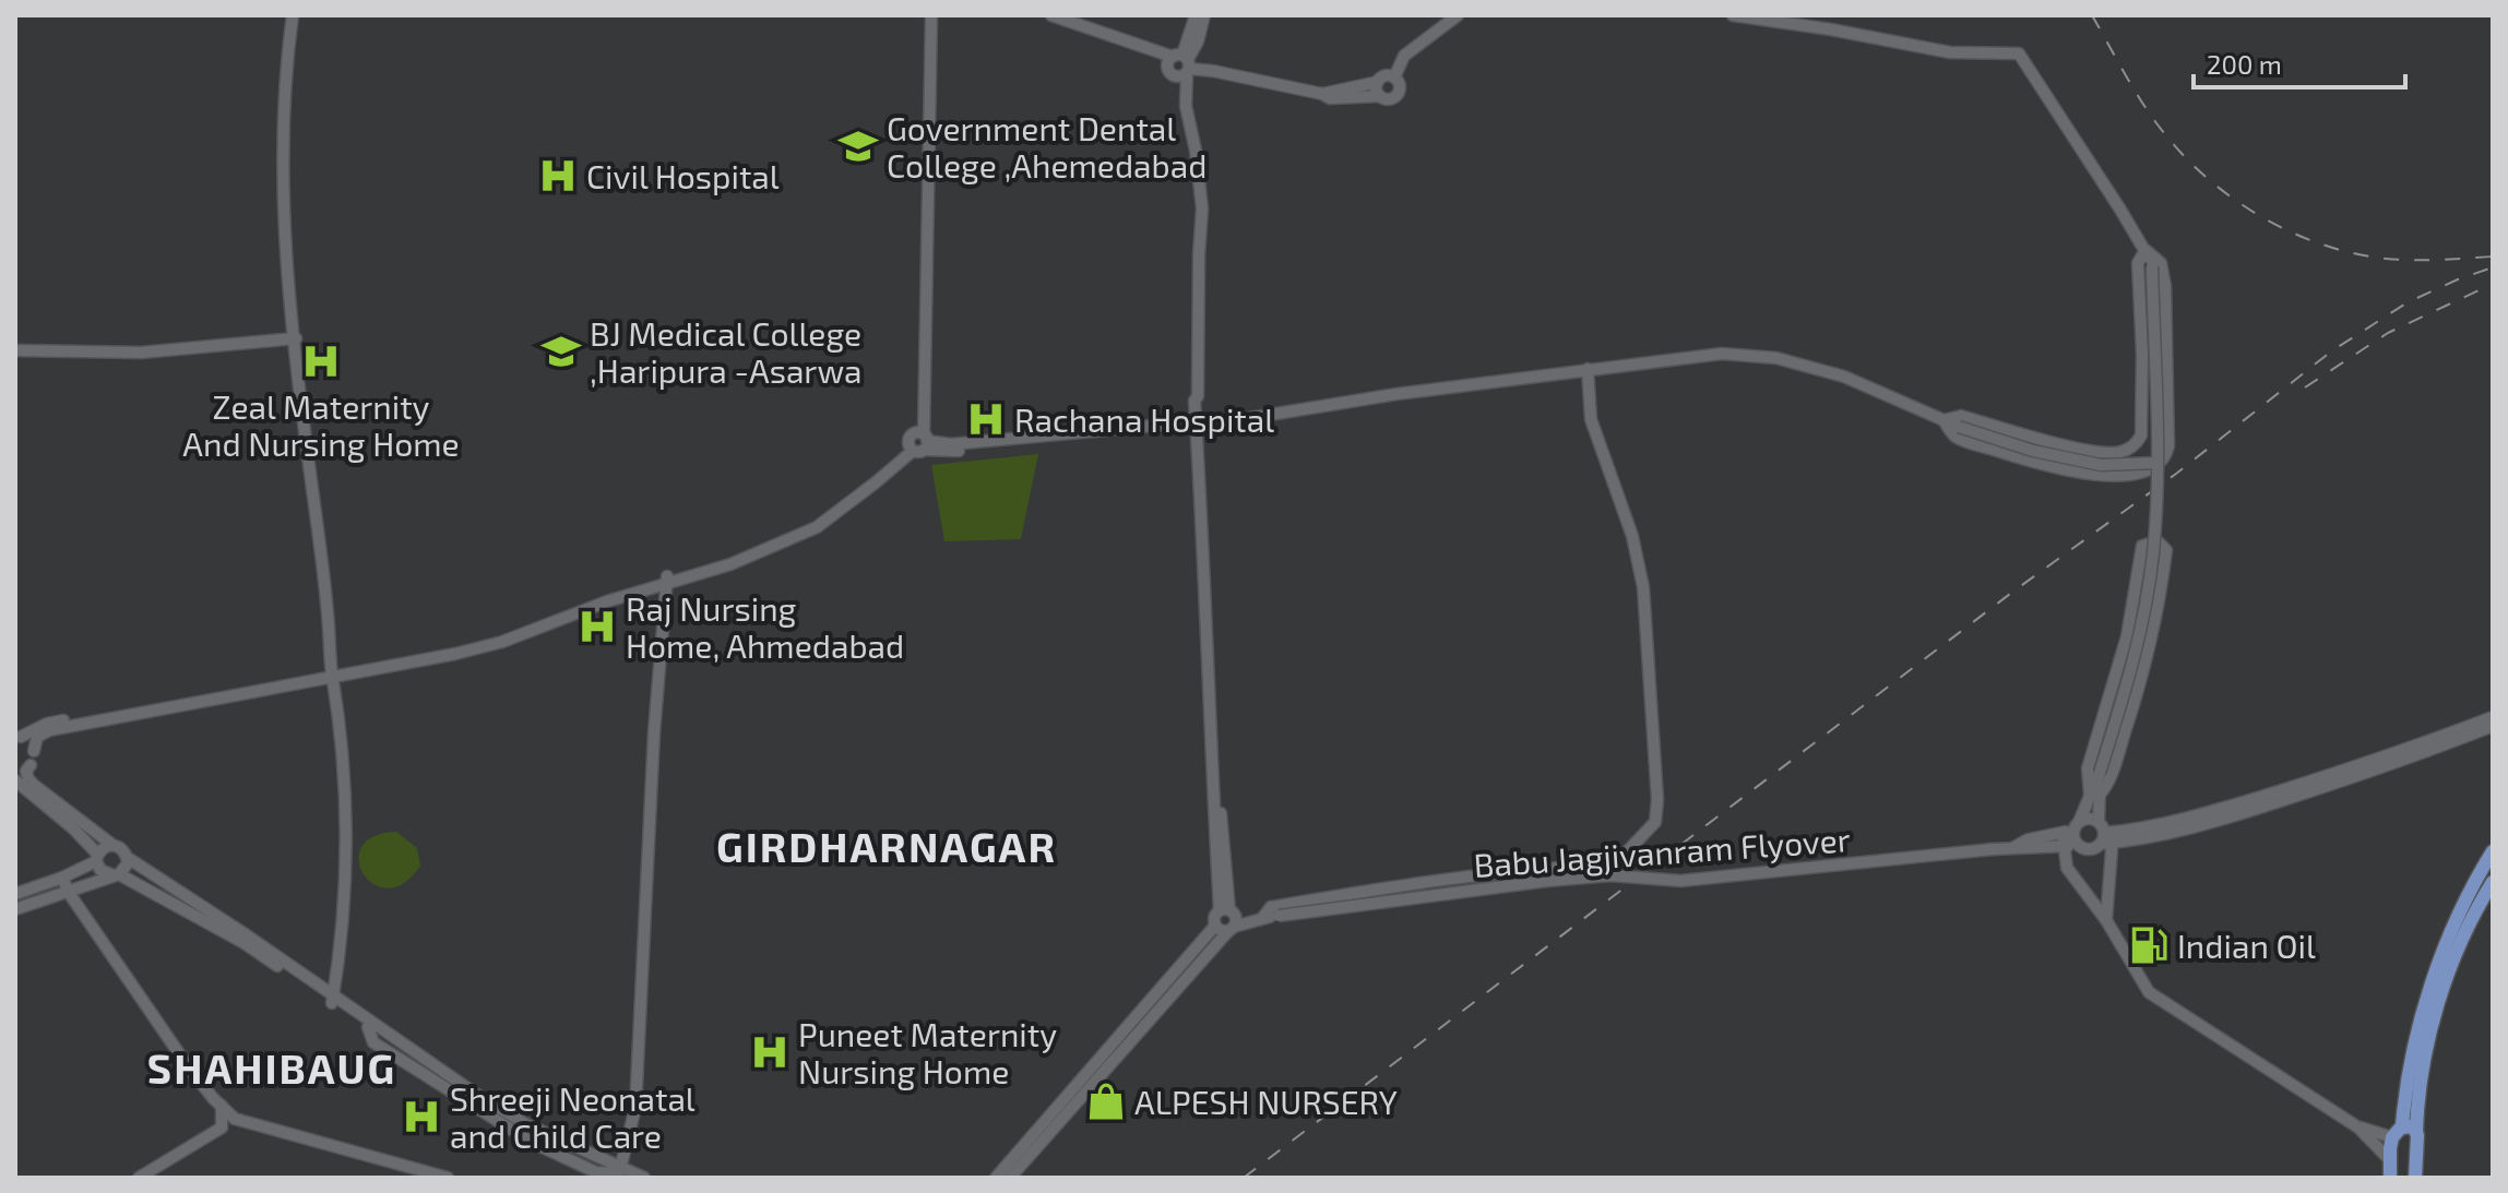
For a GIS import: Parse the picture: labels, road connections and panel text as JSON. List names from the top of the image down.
{
  "streets": {
    "street": ["Babu Jagjivanram Flyover"]
  },
  "districts": ["GIRDHARNAGAR", "SHAHIBAUG"],
  "places": {
    "school or university": ["Government Dental College ,Ahemedabad", "BJ Medical College ,Haripura -Asarwa"],
    "hospital": [
      "Civil Hospital",
      "Zeal Maternity And Nursing Home",
      "Rachana Hospital",
      "Raj Nursing Home, Ahmedabad",
      "Puneet Maternity Nursing Home",
      "Shreeji Neonatal and Child Care"
    ],
    "fuel station": ["Indian Oil"],
    "shop": ["ALPESH NURSERY"]
  },
  "scale_bar": "200 m"
}
